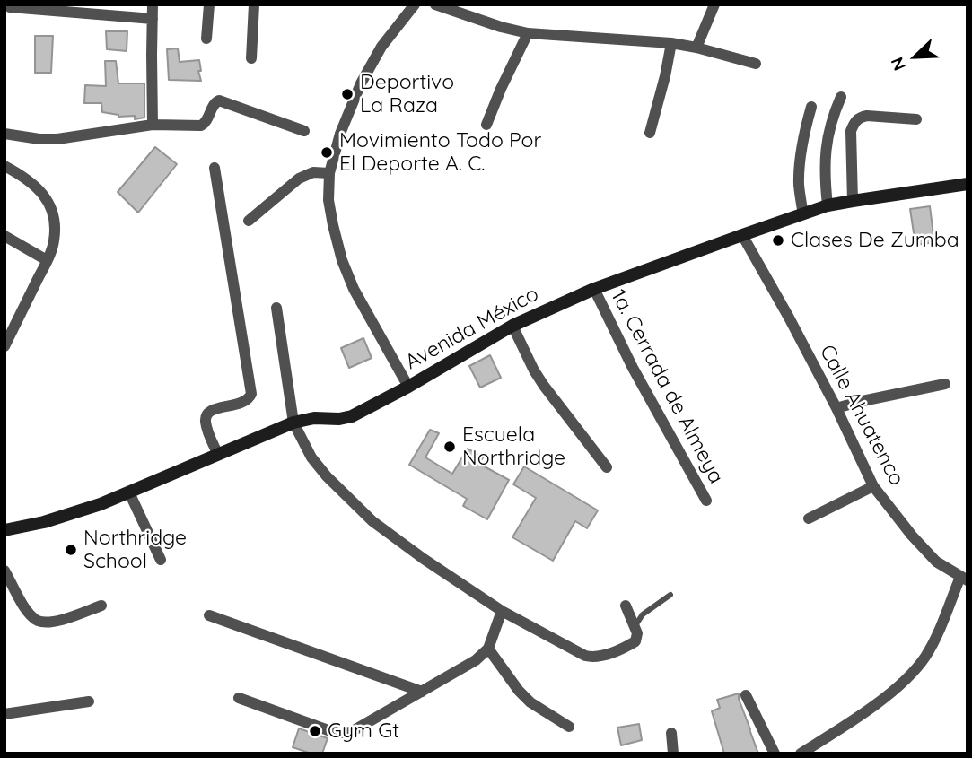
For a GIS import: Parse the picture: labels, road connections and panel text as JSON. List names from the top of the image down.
{
  "streets": {
    "main road": ["Avenida México"],
    "street": ["1a. Cerrada de Almeya", "Calle Ahuatenco"]
  },
  "crossings": [
    ["Avenida México", "1a. Cerrada de Almeya"],
    ["Avenida México", "Calle Ahuatenco"]
  ],
  "places": [
    "Deportivo La Raza",
    "Movimiento Todo Por El Deporte A. C.",
    "Clases De Zumba",
    "Escuela Northridge",
    "Northridge School",
    "Gym Gt"
  ],
  "north": "bottom left"
}
